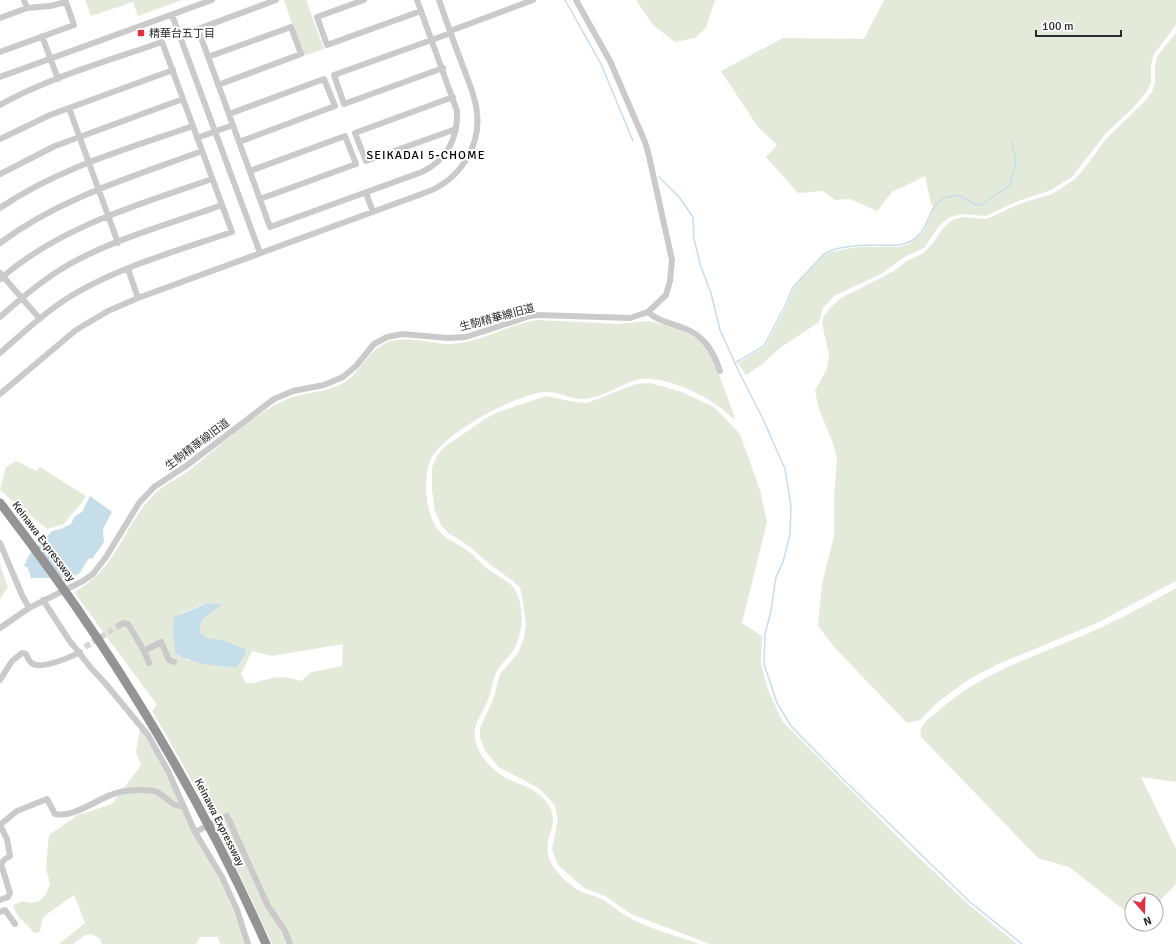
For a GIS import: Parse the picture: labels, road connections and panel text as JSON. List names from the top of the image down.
{
  "streets": {
    "highway": ["Keinawa Expressway"],
    "street": ["生駒精華線旧道"]
  },
  "districts": ["SEIKADAI 5-CHOME"],
  "places": {
    "transit": ["精華台五丁目"]
  },
  "scale_bar": "100 m",
  "north": "bottom"
}
